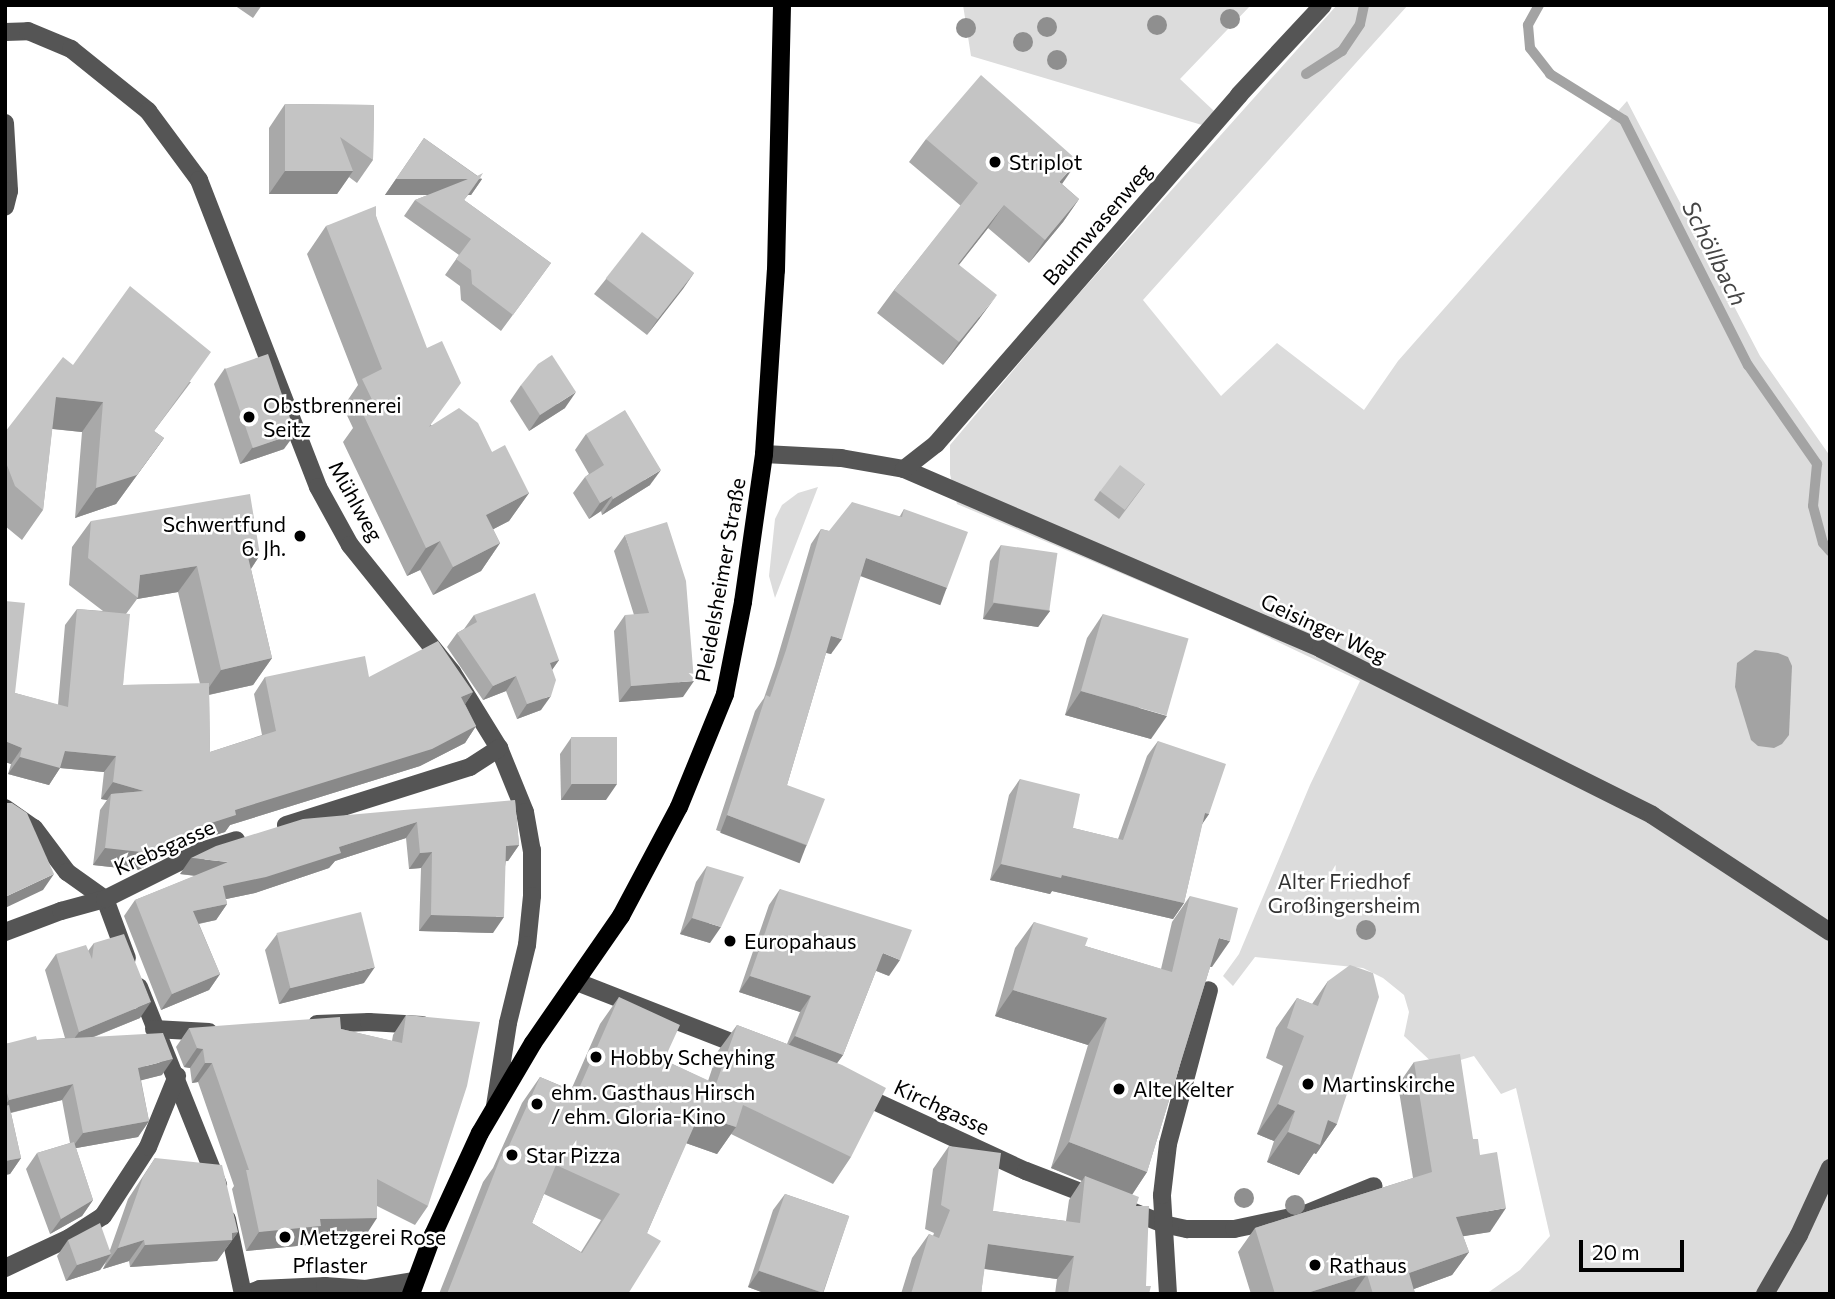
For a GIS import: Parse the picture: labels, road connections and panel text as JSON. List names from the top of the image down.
{
  "streets": {
    "main road": ["Pleidelsheimer Straße"],
    "street": [
      "Baumwasenweg",
      "Mühlweg",
      "Geisinger Weg",
      "Krebsgasse",
      "Kirchgasse",
      "Pflaster"
    ]
  },
  "crossings": [
    ["Baumwasenweg", "Geisinger Weg"],
    ["Mühlweg", "Pleidelsheimer Straße"],
    ["Mühlweg", "Krebsgasse"],
    ["Pleidelsheimer Straße", "Geisinger Weg"],
    ["Pleidelsheimer Straße", "Pflaster"]
  ],
  "water": ["Schöllbach"],
  "parks": ["Alter Friedhof Großingersheim"],
  "places": [
    "Striplot",
    "Obstbrennerei Seitz",
    "Schwertfund 6. Jh.",
    "Europahaus",
    "Hobby Scheyhing",
    "Martinskirche",
    "Alte Kelter",
    "ehm. Gasthaus Hirsch / ehm. Gloria-Kino",
    "Star Pizza",
    "Metzgerei Rose",
    "Rathaus"
  ],
  "scale_bar": "20 m"
}
